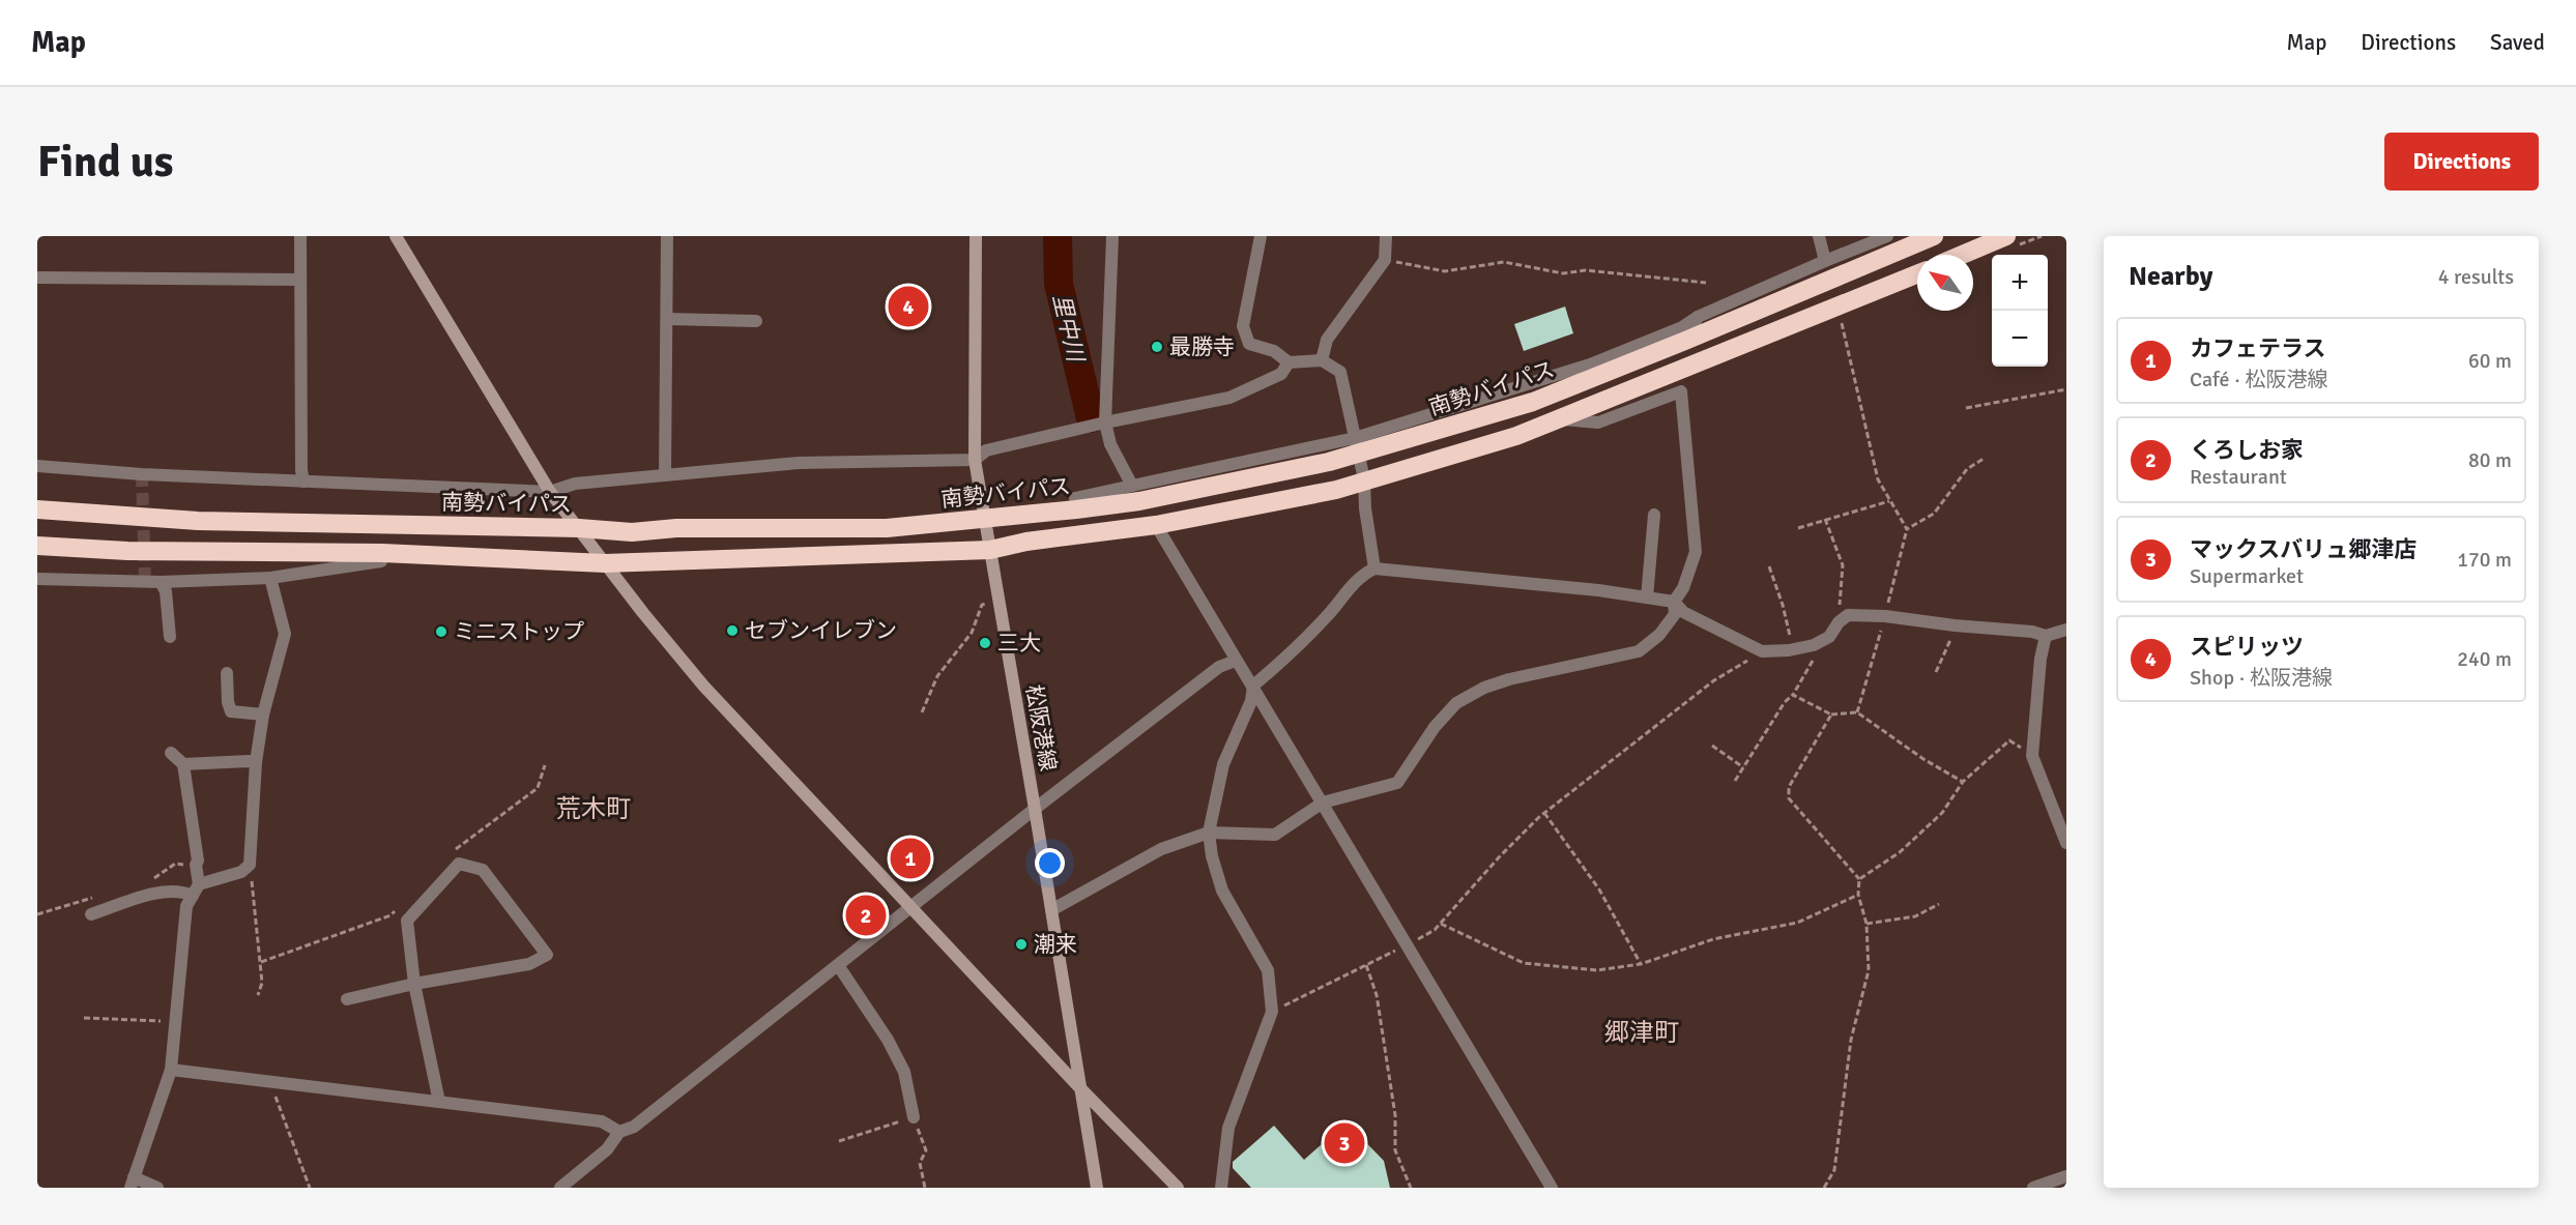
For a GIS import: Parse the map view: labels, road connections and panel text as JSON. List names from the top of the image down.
{
  "streets": {
    "highway": ["南勢バイパス"],
    "main road": ["松阪港線"]
  },
  "crossings": [
    ["南勢バイパス", "松阪港線"]
  ],
  "districts": ["荒木町", "郷津町"],
  "water": ["里中川"],
  "places": [
    "最勝寺",
    "セブンイレブン",
    "ミニストップ",
    "三大",
    "潮来"
  ],
  "north": "top left",
  "page": {
    "header": "Map",
    "nav": ["Map", "Directions", "Saved"],
    "buttons": "Directions",
    "title": "Find us",
    "heading": ["Nearby", "4 results"],
    "map_buttons": ["+", "−"],
    "pins": [
      "4",
      "1",
      "2",
      "3"
    ],
    "list": [
      {
        "mark": "1",
        "name": "カフェテラス",
        "note": "Café · 松阪港線",
        "value": "60 m"
      },
      {
        "mark": "2",
        "name": "くろしお家",
        "note": "Restaurant",
        "value": "80 m"
      },
      {
        "mark": "3",
        "name": "マックスバリュ郷津店",
        "note": "Supermarket",
        "value": "170 m"
      },
      {
        "mark": "4",
        "name": "スピリッツ",
        "note": "Shop · 松阪港線",
        "value": "240 m"
      }
    ]
  }
}
